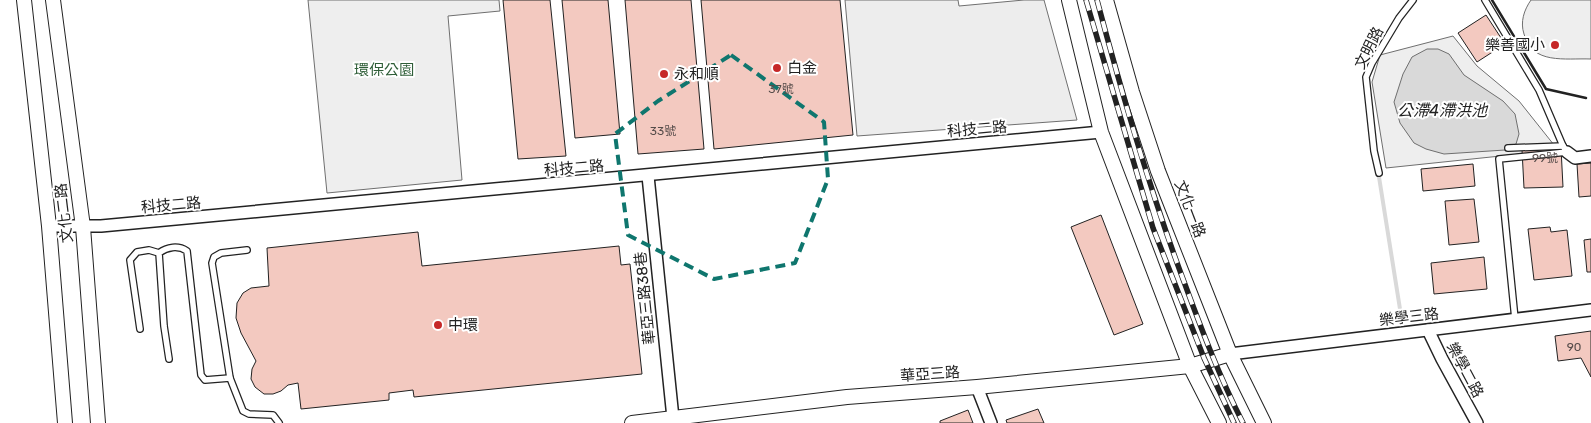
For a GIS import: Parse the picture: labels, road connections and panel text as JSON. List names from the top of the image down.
{
  "streets": {
    "street": [
      "科技二路",
      "文化一路",
      "文化二路",
      "華亞三路38巷",
      "樂學三路",
      "樂學二路",
      "華亞三路"
    ],
    "lane": ["文明路"]
  },
  "crossings": [
    ["科技二路", "文化二路"],
    ["科技二路", "華亞三路38巷"],
    ["文化一路", "樂學三路"],
    ["文化一路", "華亞三路"],
    ["華亞三路38巷", "華亞三路"],
    ["樂學三路", "樂學二路"],
    ["樂學三路", "華亞三路"]
  ],
  "water": ["公滯4滯洪池"],
  "parks": ["環保公園"],
  "places": [
    "樂善國小",
    "白金",
    "永和順",
    "中環"
  ],
  "house_numbers": [
    "37號",
    "33號",
    "99號",
    "90"
  ]
}
